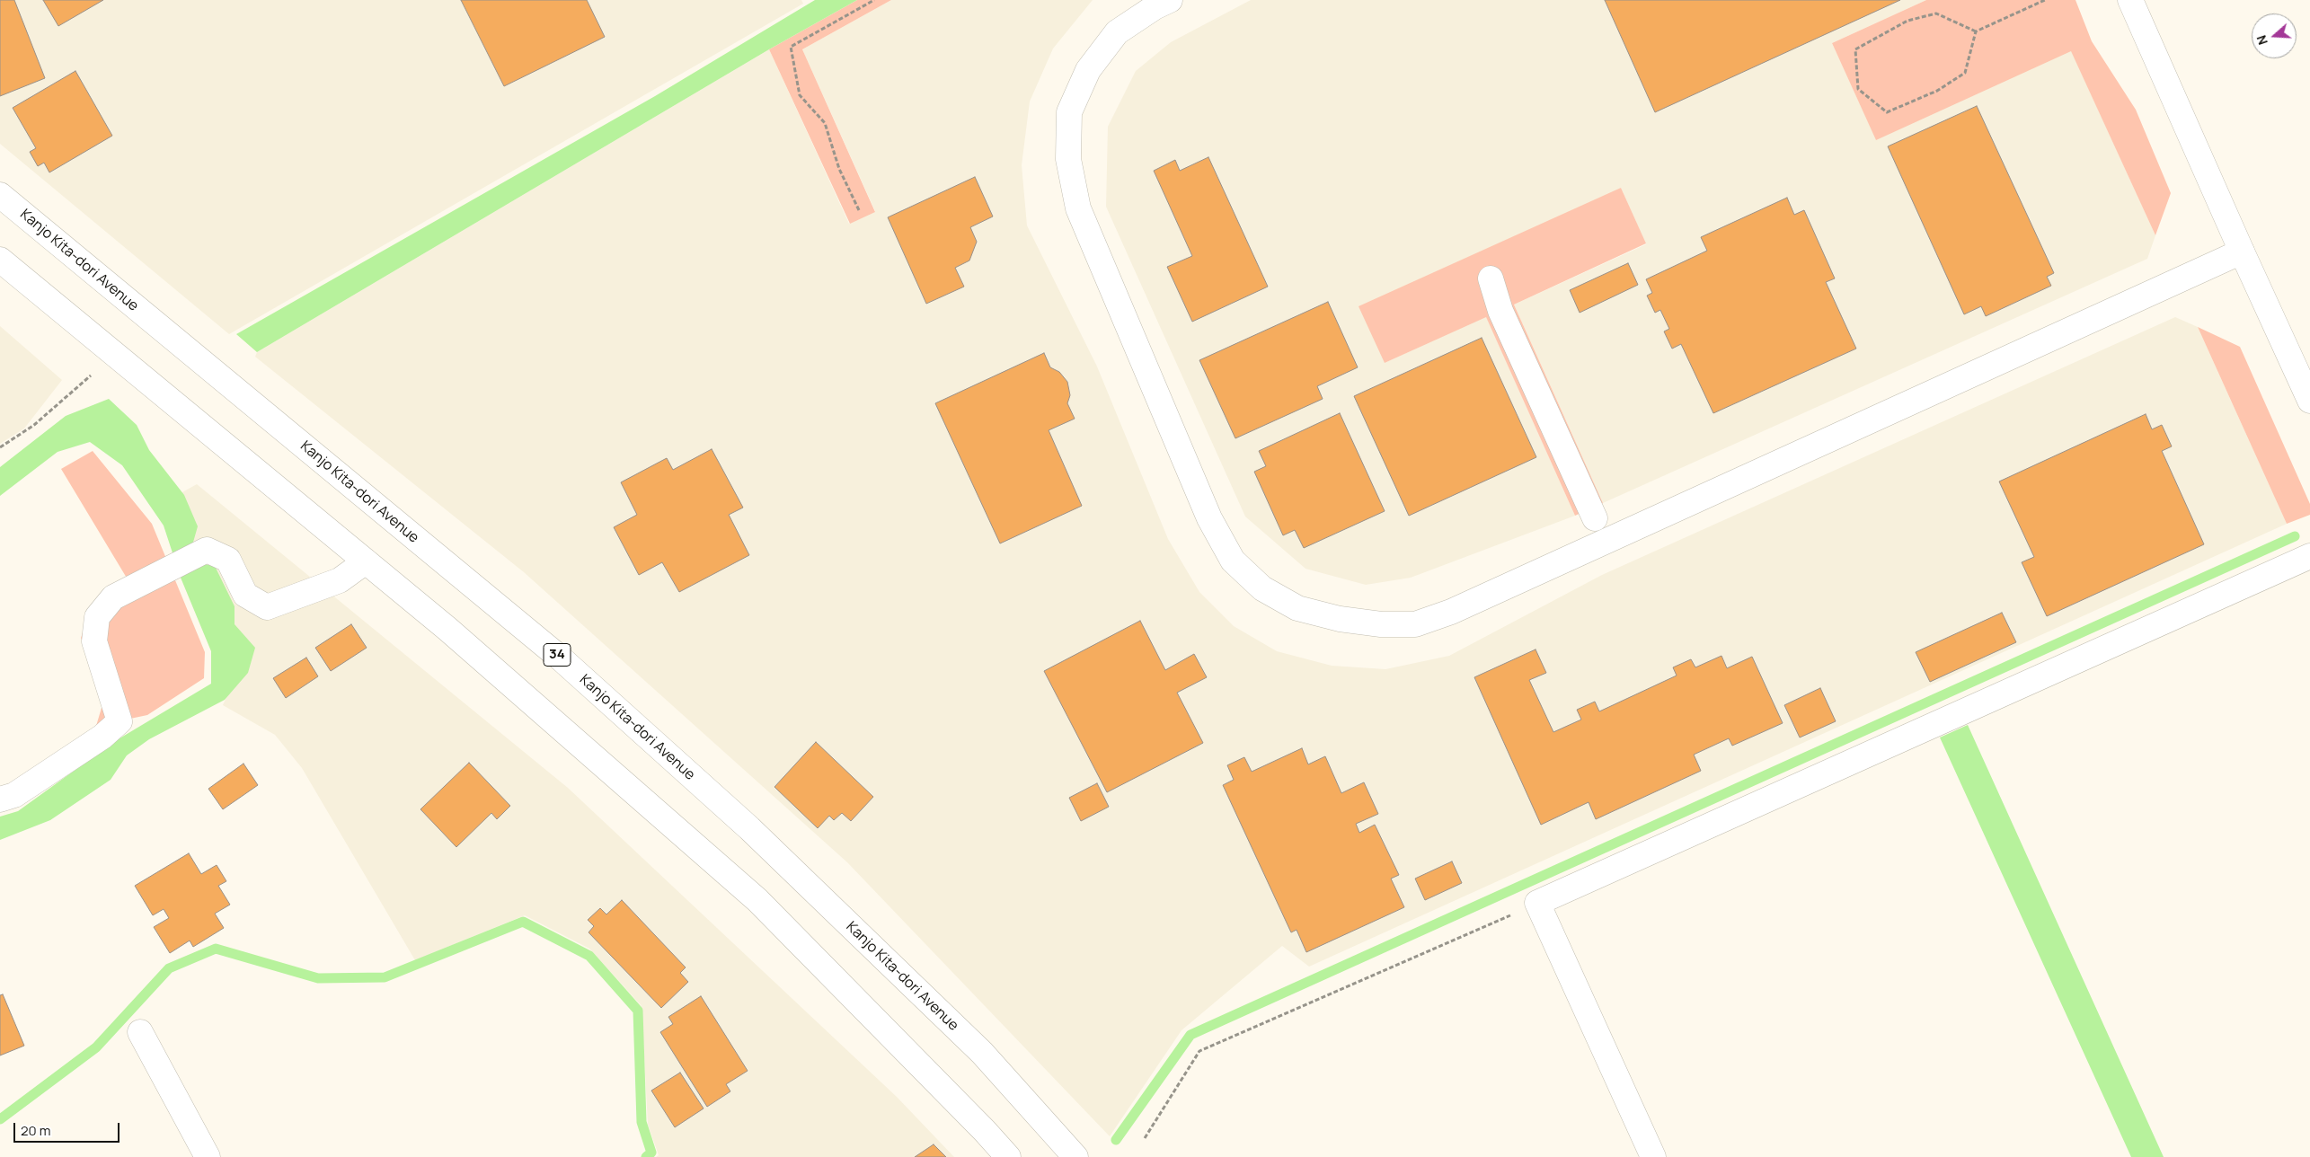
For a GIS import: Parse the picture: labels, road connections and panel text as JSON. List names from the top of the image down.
{
  "streets": {
    "main road": ["Kanjo Kita-dori Avenue", "34"]
  },
  "scale_bar": "20 m",
  "north": "left"
}
